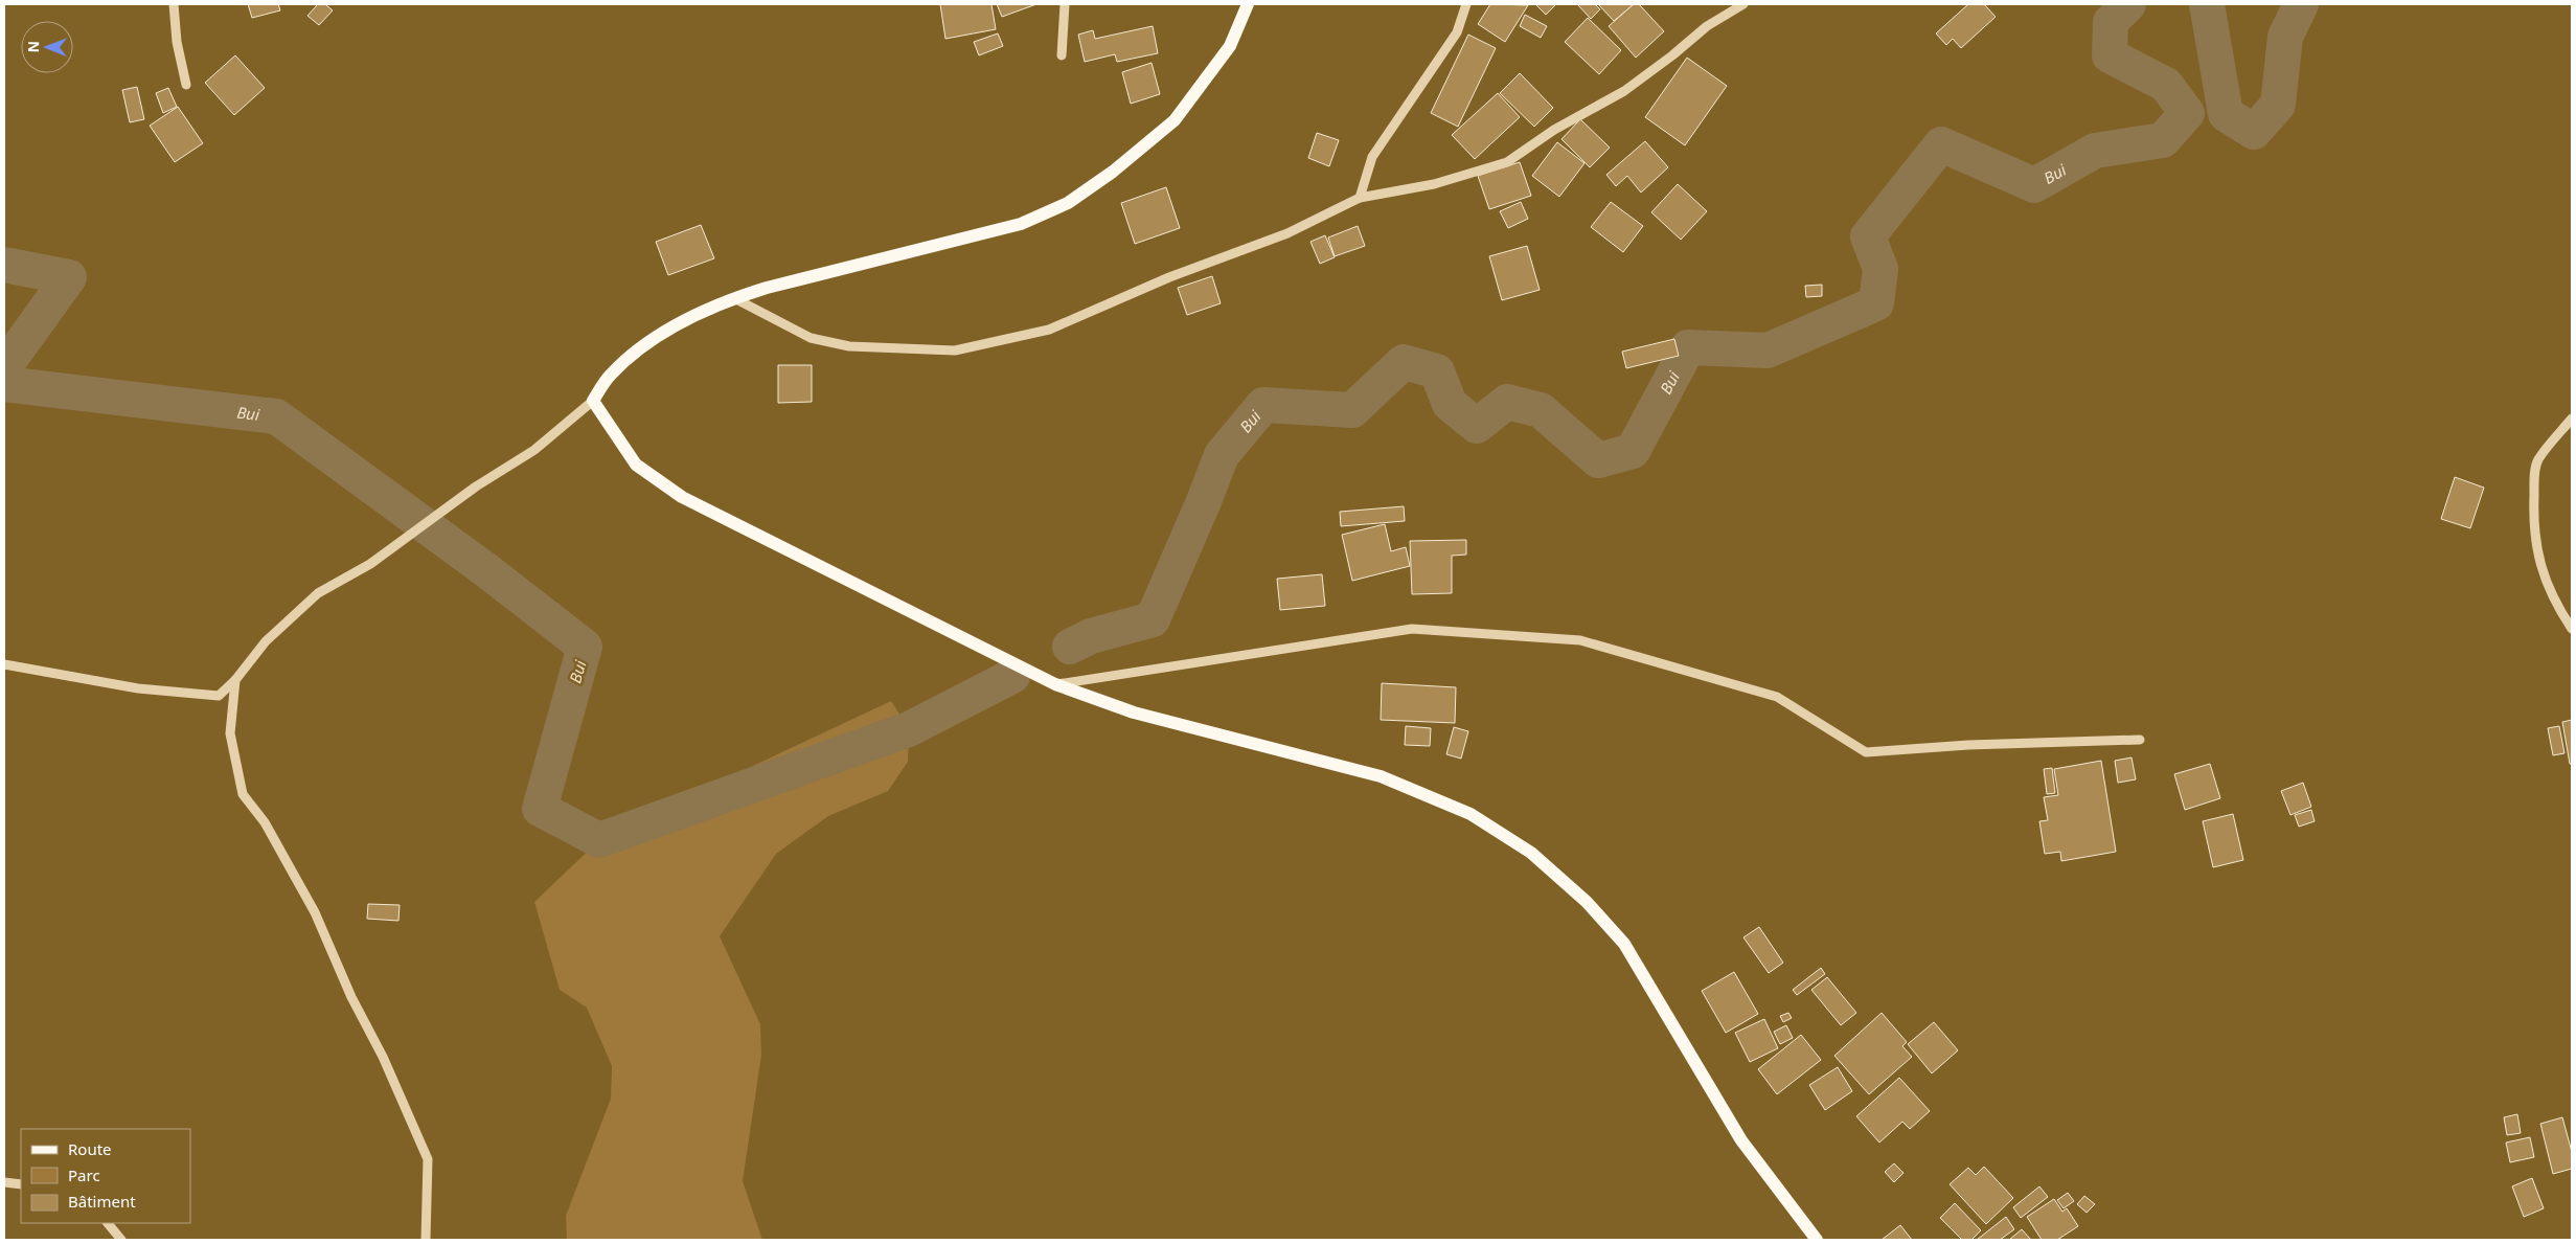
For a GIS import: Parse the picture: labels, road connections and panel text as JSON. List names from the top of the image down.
{
  "water": ["Bui"],
  "legend": ["Route", "Parc", "Bâtiment"],
  "north": "left"
}
